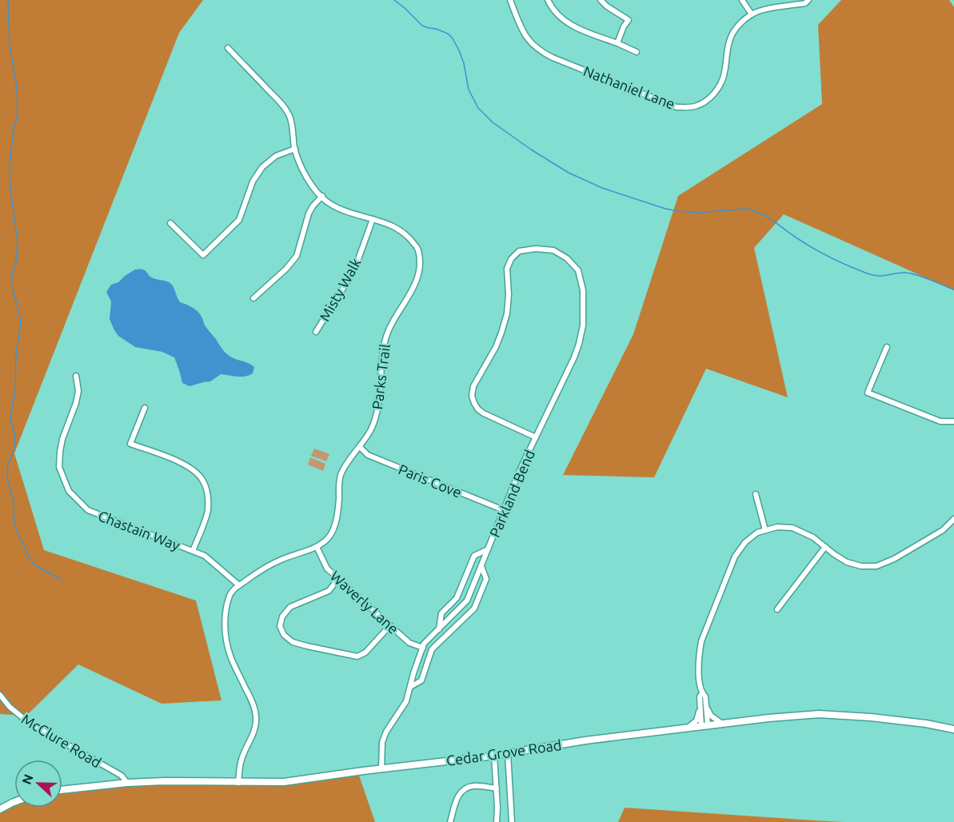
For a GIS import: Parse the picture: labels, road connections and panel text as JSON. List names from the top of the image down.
{
  "streets": {
    "main road": ["Cedar Grove Road"],
    "street": [
      "Nathaniel Lane",
      "Misty Walk",
      "Parks Trail",
      "Paris Cove",
      "Parkland Bend",
      "Chastain Way",
      "Waverly Lane",
      "McClure Road"
    ]
  },
  "crossings": [
    ["Misty Walk", "Parks Trail"],
    ["Parks Trail", "Paris Cove"],
    ["Parks Trail", "Chastain Way"],
    ["Parks Trail", "Waverly Lane"],
    ["Parks Trail", "Cedar Grove Road"],
    ["Paris Cove", "Parkland Bend"],
    ["Parkland Bend", "Waverly Lane"],
    ["Parkland Bend", "Cedar Grove Road"],
    ["McClure Road", "Cedar Grove Road"]
  ],
  "north": "left"
}
